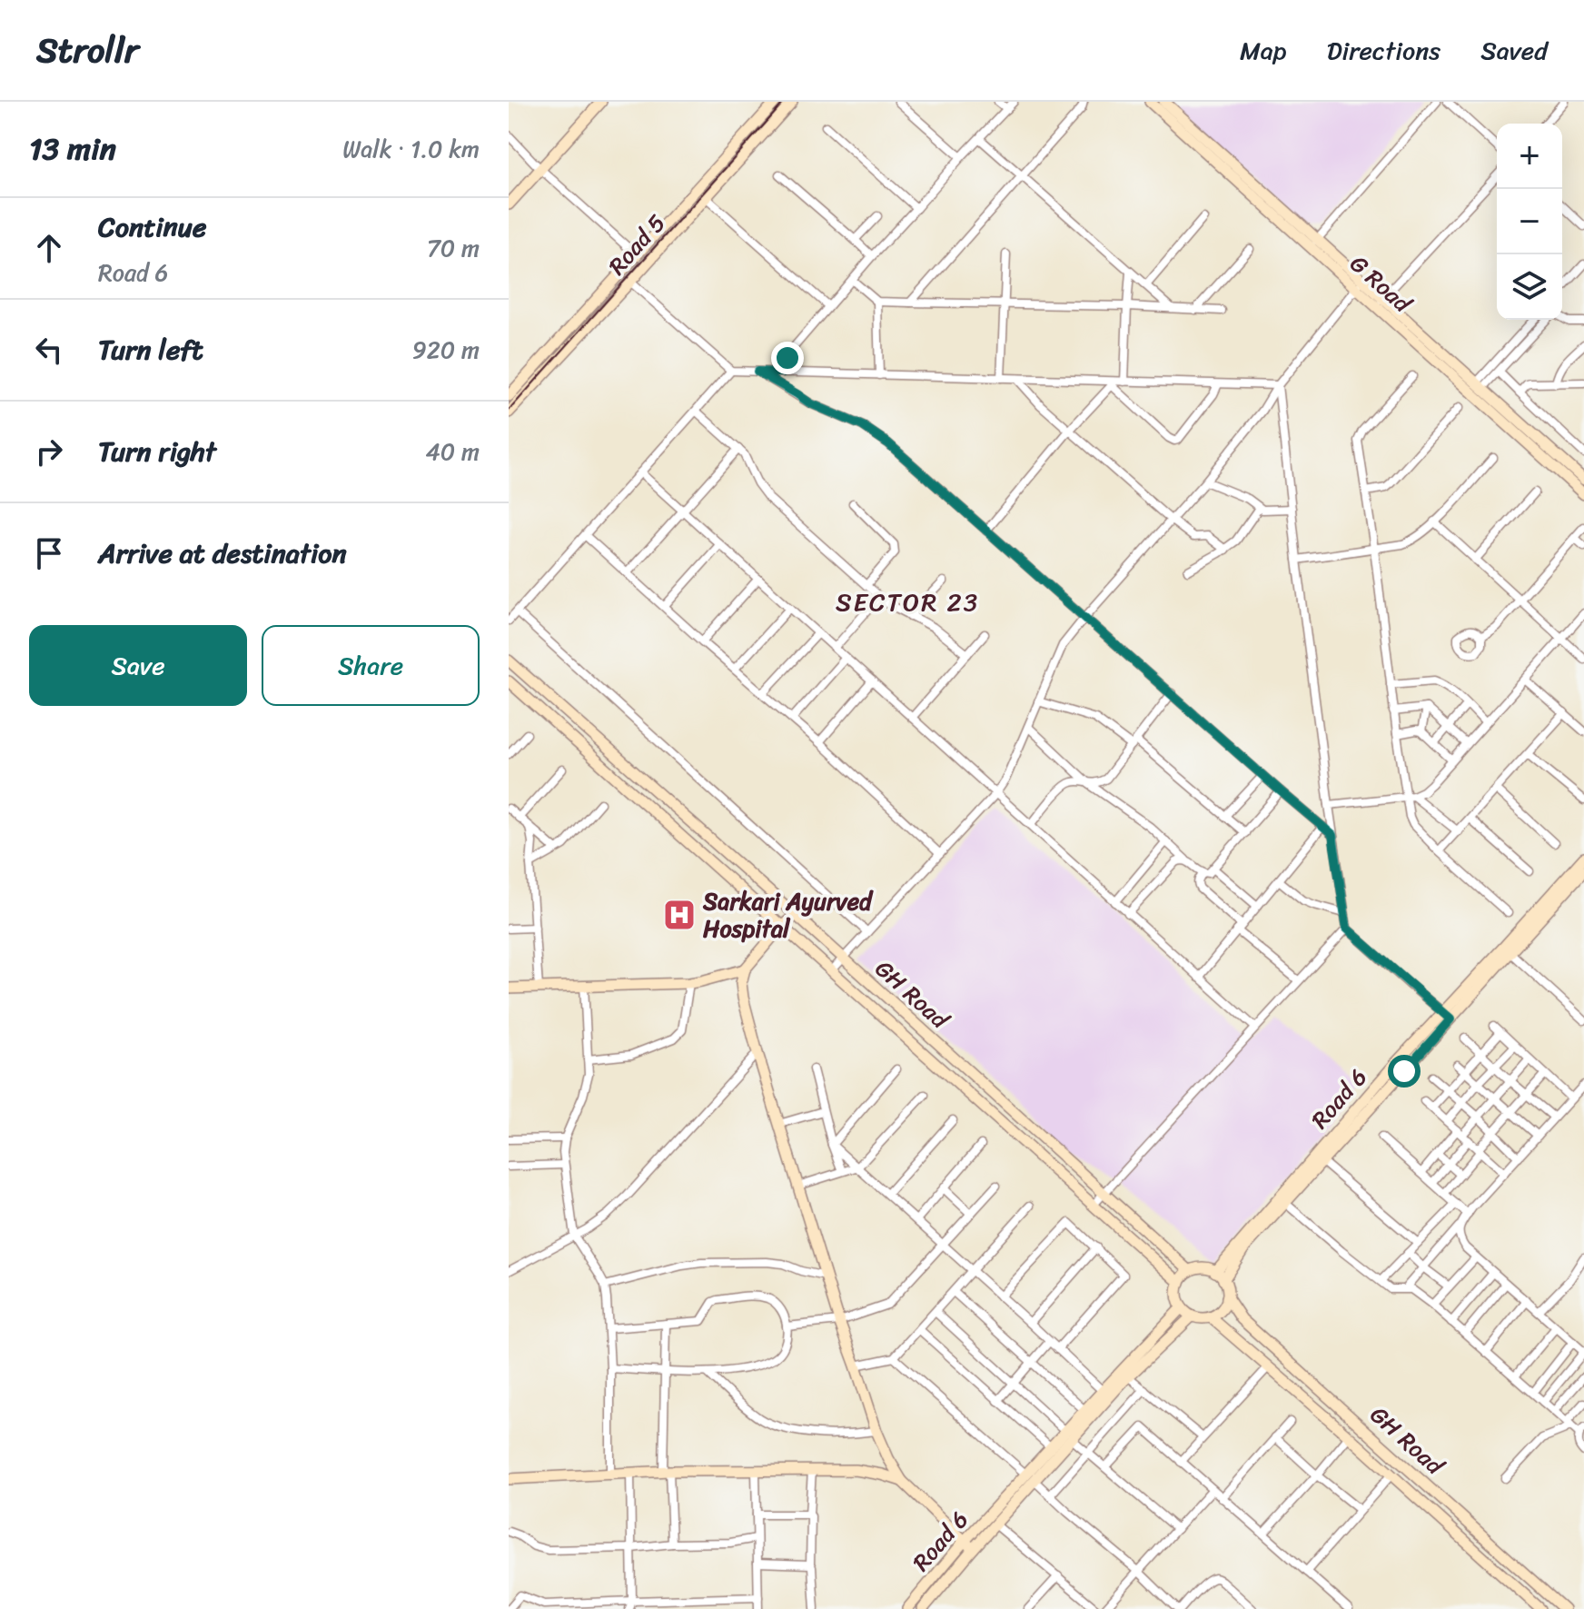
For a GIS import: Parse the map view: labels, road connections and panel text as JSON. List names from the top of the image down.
{
  "streets": {
    "street": [
      "Road 5",
      "G Road",
      "GH Road",
      "Road 6"
    ]
  },
  "crossings": [
    ["GH Road", "Road 6"]
  ],
  "districts": ["SECTOR 23"],
  "places": {
    "hospital": ["Sarkari Ayurved Hospital"]
  },
  "page": {
    "header": "Strollr",
    "nav": ["Map", "Directions", "Saved"],
    "heading": ["13 min", "Walk · 1.0 km"],
    "map_buttons": ["+", "−"],
    "list": [
      ["Continue", "Road 6", "70 m"],
      ["Turn left", "920 m"],
      ["Turn right", "40 m"],
      "Arrive at destination"
    ],
    "buttons": ["Save", "Share"]
  }
}
